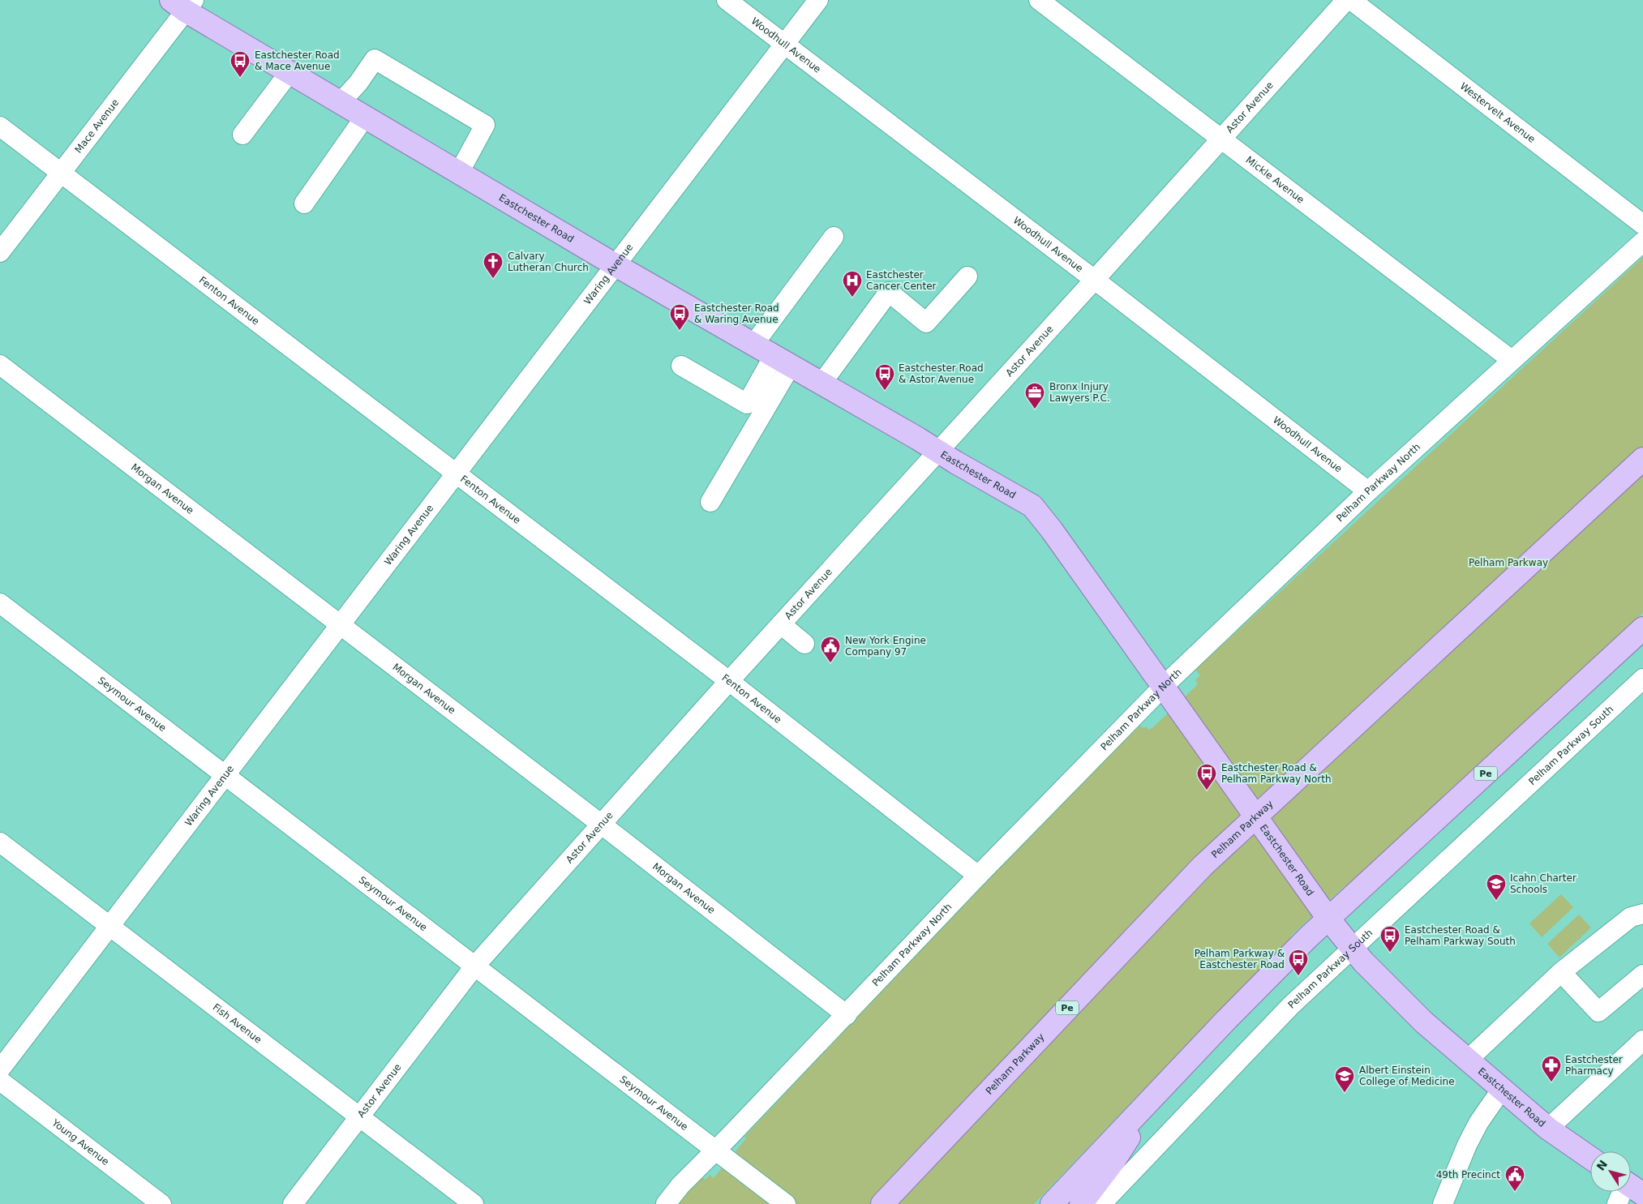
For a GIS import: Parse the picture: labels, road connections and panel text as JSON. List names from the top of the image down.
{
  "streets": {
    "main road": ["Eastchester Road", "Pe", "Pelham Parkway"],
    "street": [
      "Woodhull Avenue",
      "Astor Avenue",
      "Westervelt Avenue",
      "Mace Avenue",
      "Mickle Avenue",
      "Waring Avenue",
      "Fenton Avenue",
      "Pelham Parkway North",
      "Morgan Avenue",
      "Seymour Avenue",
      "Pelham Parkway South",
      "Fish Avenue",
      "Young Avenue"
    ]
  },
  "crossings": [
    ["Woodhull Avenue", "Astor Avenue"],
    ["Woodhull Avenue", "Waring Avenue"],
    ["Woodhull Avenue", "Pelham Parkway North"],
    ["Astor Avenue", "Mickle Avenue"],
    ["Astor Avenue", "Eastchester Road"],
    ["Astor Avenue", "Fenton Avenue"],
    ["Astor Avenue", "Morgan Avenue"],
    ["Astor Avenue", "Seymour Avenue"],
    ["Astor Avenue", "Fish Avenue"],
    ["Mace Avenue", "Eastchester Road"],
    ["Mace Avenue", "Fenton Avenue"],
    ["Mickle Avenue", "Pelham Parkway North"],
    ["Eastchester Road", "Waring Avenue"],
    ["Eastchester Road", "Pelham Parkway North"],
    ["Eastchester Road", "Pelham Parkway South"],
    ["Eastchester Road", "Pe"],
    ["Eastchester Road", "Pelham Parkway"],
    ["Waring Avenue", "Fenton Avenue"],
    ["Waring Avenue", "Morgan Avenue"],
    ["Waring Avenue", "Seymour Avenue"],
    ["Waring Avenue", "Fish Avenue"],
    ["Fenton Avenue", "Pelham Parkway North"],
    ["Pelham Parkway North", "Morgan Avenue"],
    ["Pelham Parkway North", "Seymour Avenue"]
  ],
  "parks": ["Pelham Parkway"],
  "places": {
    "bus stop": [
      "Eastchester Road & Mace Avenue",
      "Eastchester Road & Waring Avenue",
      "Eastchester Road & Astor Avenue",
      "Eastchester Road & Pelham Parkway North",
      "Eastchester Road & Pelham Parkway South",
      "Pelham Parkway & Eastchester Road"
    ],
    "church": ["Calvary Lutheran Church"],
    "hospital": ["Eastchester Cancer Center"],
    "office": ["Bronx Injury Lawyers P.C."],
    "public building": ["New York Engine Company 97", "49th Precinct"],
    "school or university": ["Icahn Charter Schools", "Albert Einstein College of Medicine"],
    "pharmacy": ["Eastchester Pharmacy"]
  },
  "north": "top left"
}
